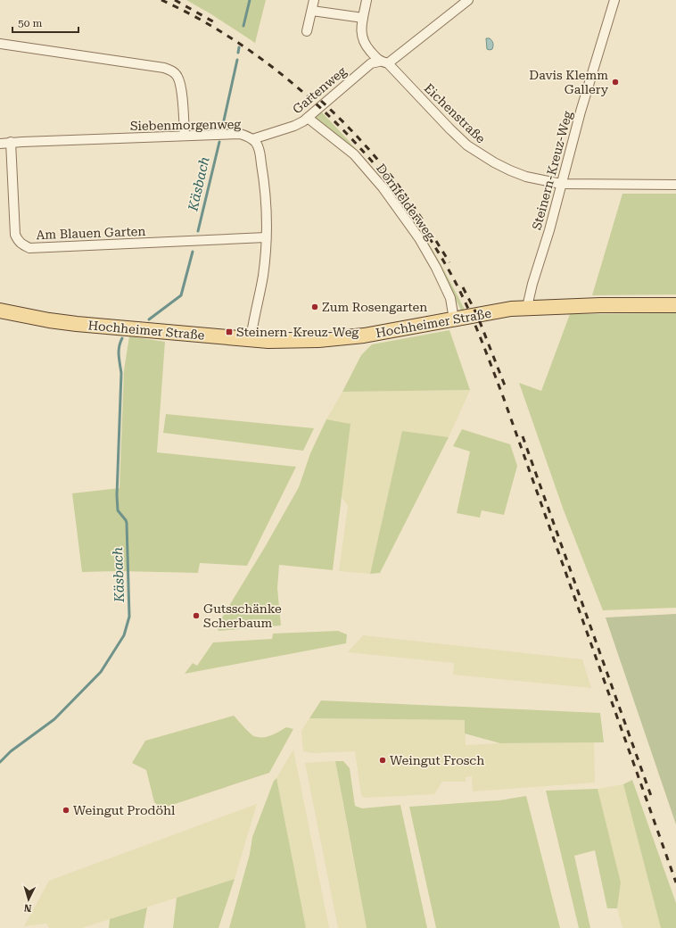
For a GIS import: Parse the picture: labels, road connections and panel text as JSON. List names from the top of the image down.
{
  "streets": {
    "main road": ["Hochheimer Straße"],
    "street": [
      "Gartenweg",
      "Eichenstraße",
      "Siebenmorgenweg",
      "Steinern-Kreuz-Weg",
      "Dornfelderweg",
      "Am Blauen Garten"
    ]
  },
  "crossings": [
    ["Gartenweg", "Eichenstraße"],
    ["Gartenweg", "Siebenmorgenweg"],
    ["Gartenweg", "Dornfelderweg"],
    ["Eichenstraße", "Steinern-Kreuz-Weg"],
    ["Siebenmorgenweg", "Am Blauen Garten"],
    ["Siebenmorgenweg", "Hochheimer Straße"],
    ["Steinern-Kreuz-Weg", "Hochheimer Straße"],
    ["Dornfelderweg", "Hochheimer Straße"]
  ],
  "water": ["Käsbach"],
  "places": {
    "other": [
      "Davis Klemm Gallery",
      "Zum Rosengarten",
      "Gutsschänke Scherbaum",
      "Weingut Frosch",
      "Weingut Prodöhl"
    ],
    "transit": ["Steinern-Kreuz-Weg"]
  },
  "scale_bar": "50 m",
  "north": "bottom"
}
